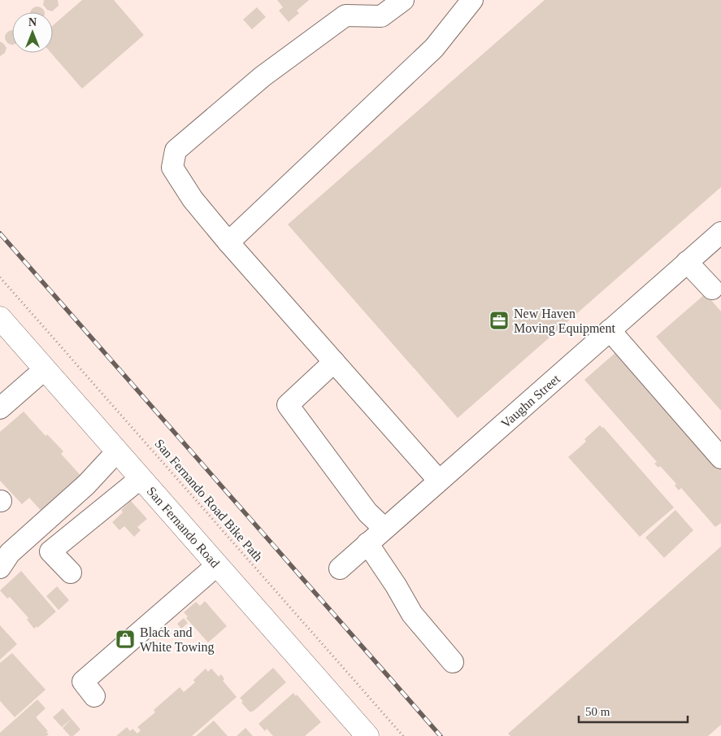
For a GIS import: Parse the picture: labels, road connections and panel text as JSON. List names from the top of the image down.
{
  "streets": {
    "main road": ["San Fernando Road"],
    "street": ["Vaughn Street"],
    "path": ["San Fernando Road Bike Path"]
  },
  "places": {
    "office": ["New Haven Moving Equipment"],
    "shop": ["Black and White Towing"]
  },
  "scale_bar": "50 m",
  "north": "top"
}
